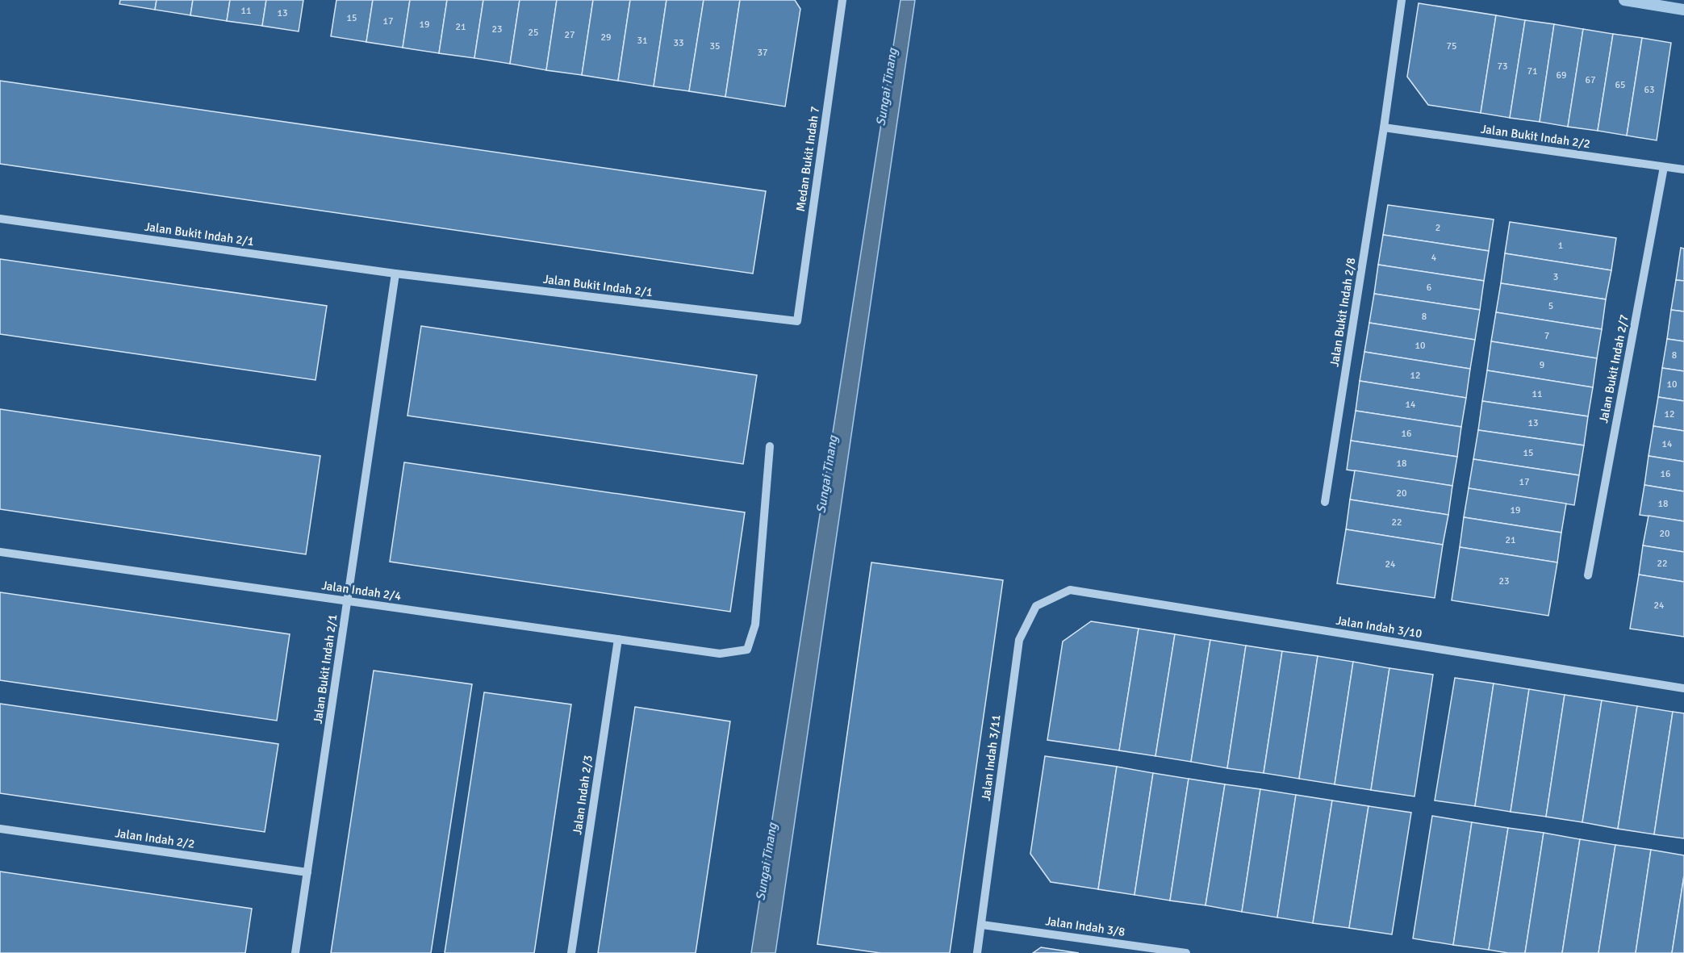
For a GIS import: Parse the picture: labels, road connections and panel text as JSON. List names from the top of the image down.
{
  "streets": {
    "street": [
      "Jalan Bukit Indah 2/2",
      "Medan Bukit Indah 7",
      "Jalan Bukit Indah 2/1",
      "Jalan Bukit Indah 2/8",
      "Jalan Bukit Indah 2/7",
      "Jalan Indah 2/4",
      "Jalan Indah 3/10",
      "Jalan Indah 3/11",
      "Jalan Indah 2/3",
      "Jalan Indah 2/2",
      "Jalan Indah 3/8"
    ]
  },
  "crossings": [
    ["Jalan Bukit Indah 2/2", "Jalan Bukit Indah 2/8"],
    ["Jalan Bukit Indah 2/2", "Jalan Bukit Indah 2/7"],
    ["Medan Bukit Indah 7", "Jalan Bukit Indah 2/1"],
    ["Jalan Bukit Indah 2/1", "Jalan Indah 2/4"],
    ["Jalan Bukit Indah 2/1", "Jalan Indah 2/2"],
    ["Jalan Indah 2/4", "Jalan Indah 2/3"],
    ["Jalan Indah 3/10", "Jalan Indah 3/11"],
    ["Jalan Indah 3/11", "Jalan Indah 3/8"]
  ],
  "water": ["Sungai Tinang"],
  "house_numbers": [
    "11",
    "13",
    "15",
    "17",
    "19",
    "21",
    "23",
    "25",
    "27",
    "29",
    "31",
    "33",
    "35",
    "75",
    "37",
    "73",
    "71",
    "69",
    "67",
    "65",
    "63",
    "2",
    "1",
    "4",
    "3",
    "6",
    "5",
    "8",
    "7",
    "10",
    "8",
    "9",
    "12",
    "10",
    "11",
    "14",
    "12",
    "13",
    "16",
    "14",
    "15",
    "18",
    "16",
    "17",
    "20",
    "18",
    "19",
    "22",
    "20",
    "21",
    "22",
    "24",
    "23",
    "24"
  ]
}
